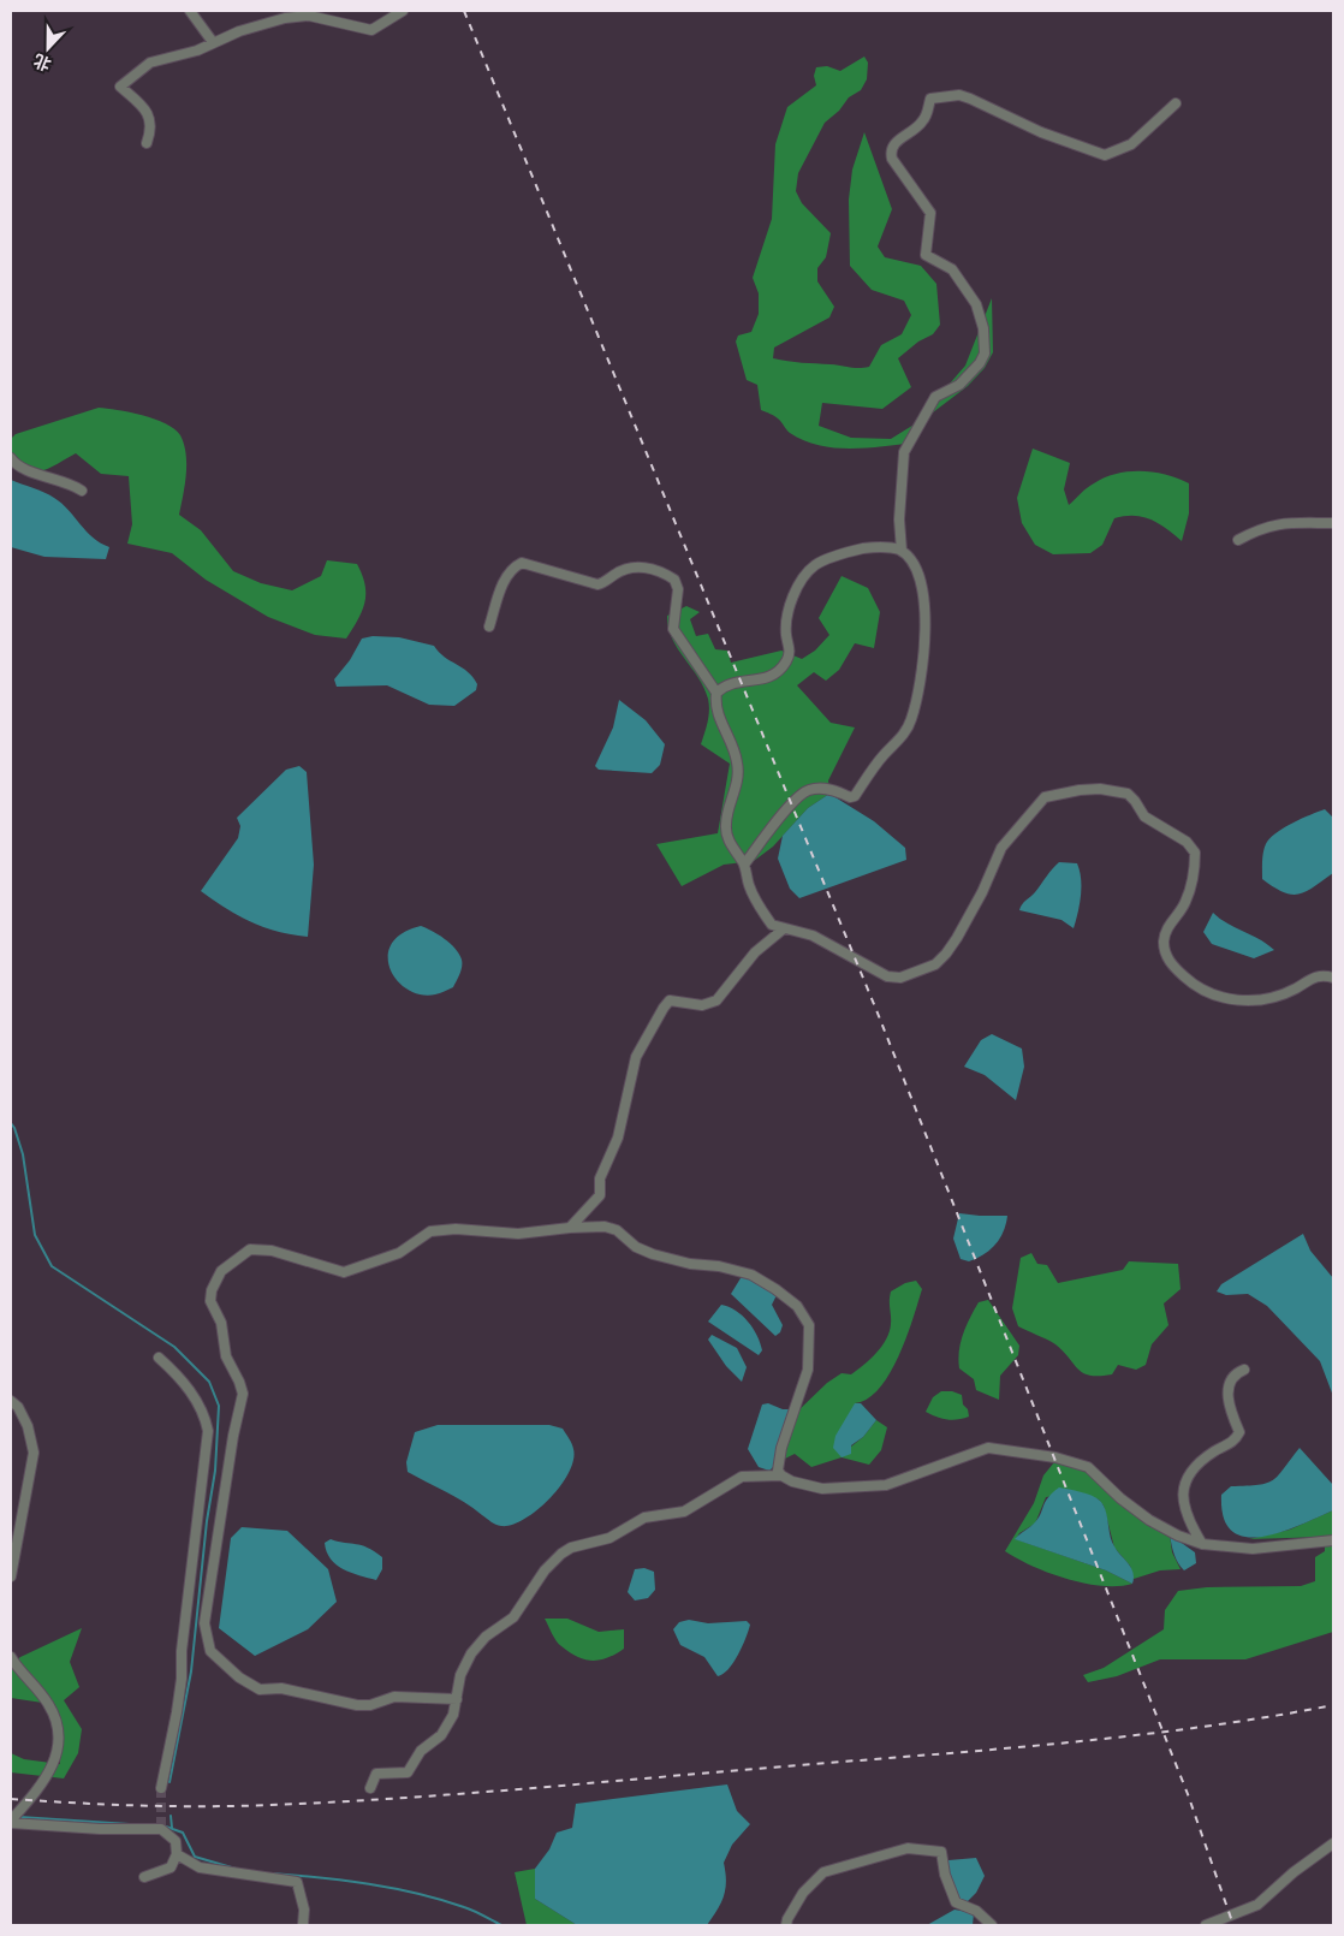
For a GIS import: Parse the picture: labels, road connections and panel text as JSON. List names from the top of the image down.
{
  "north": "bottom"
}
